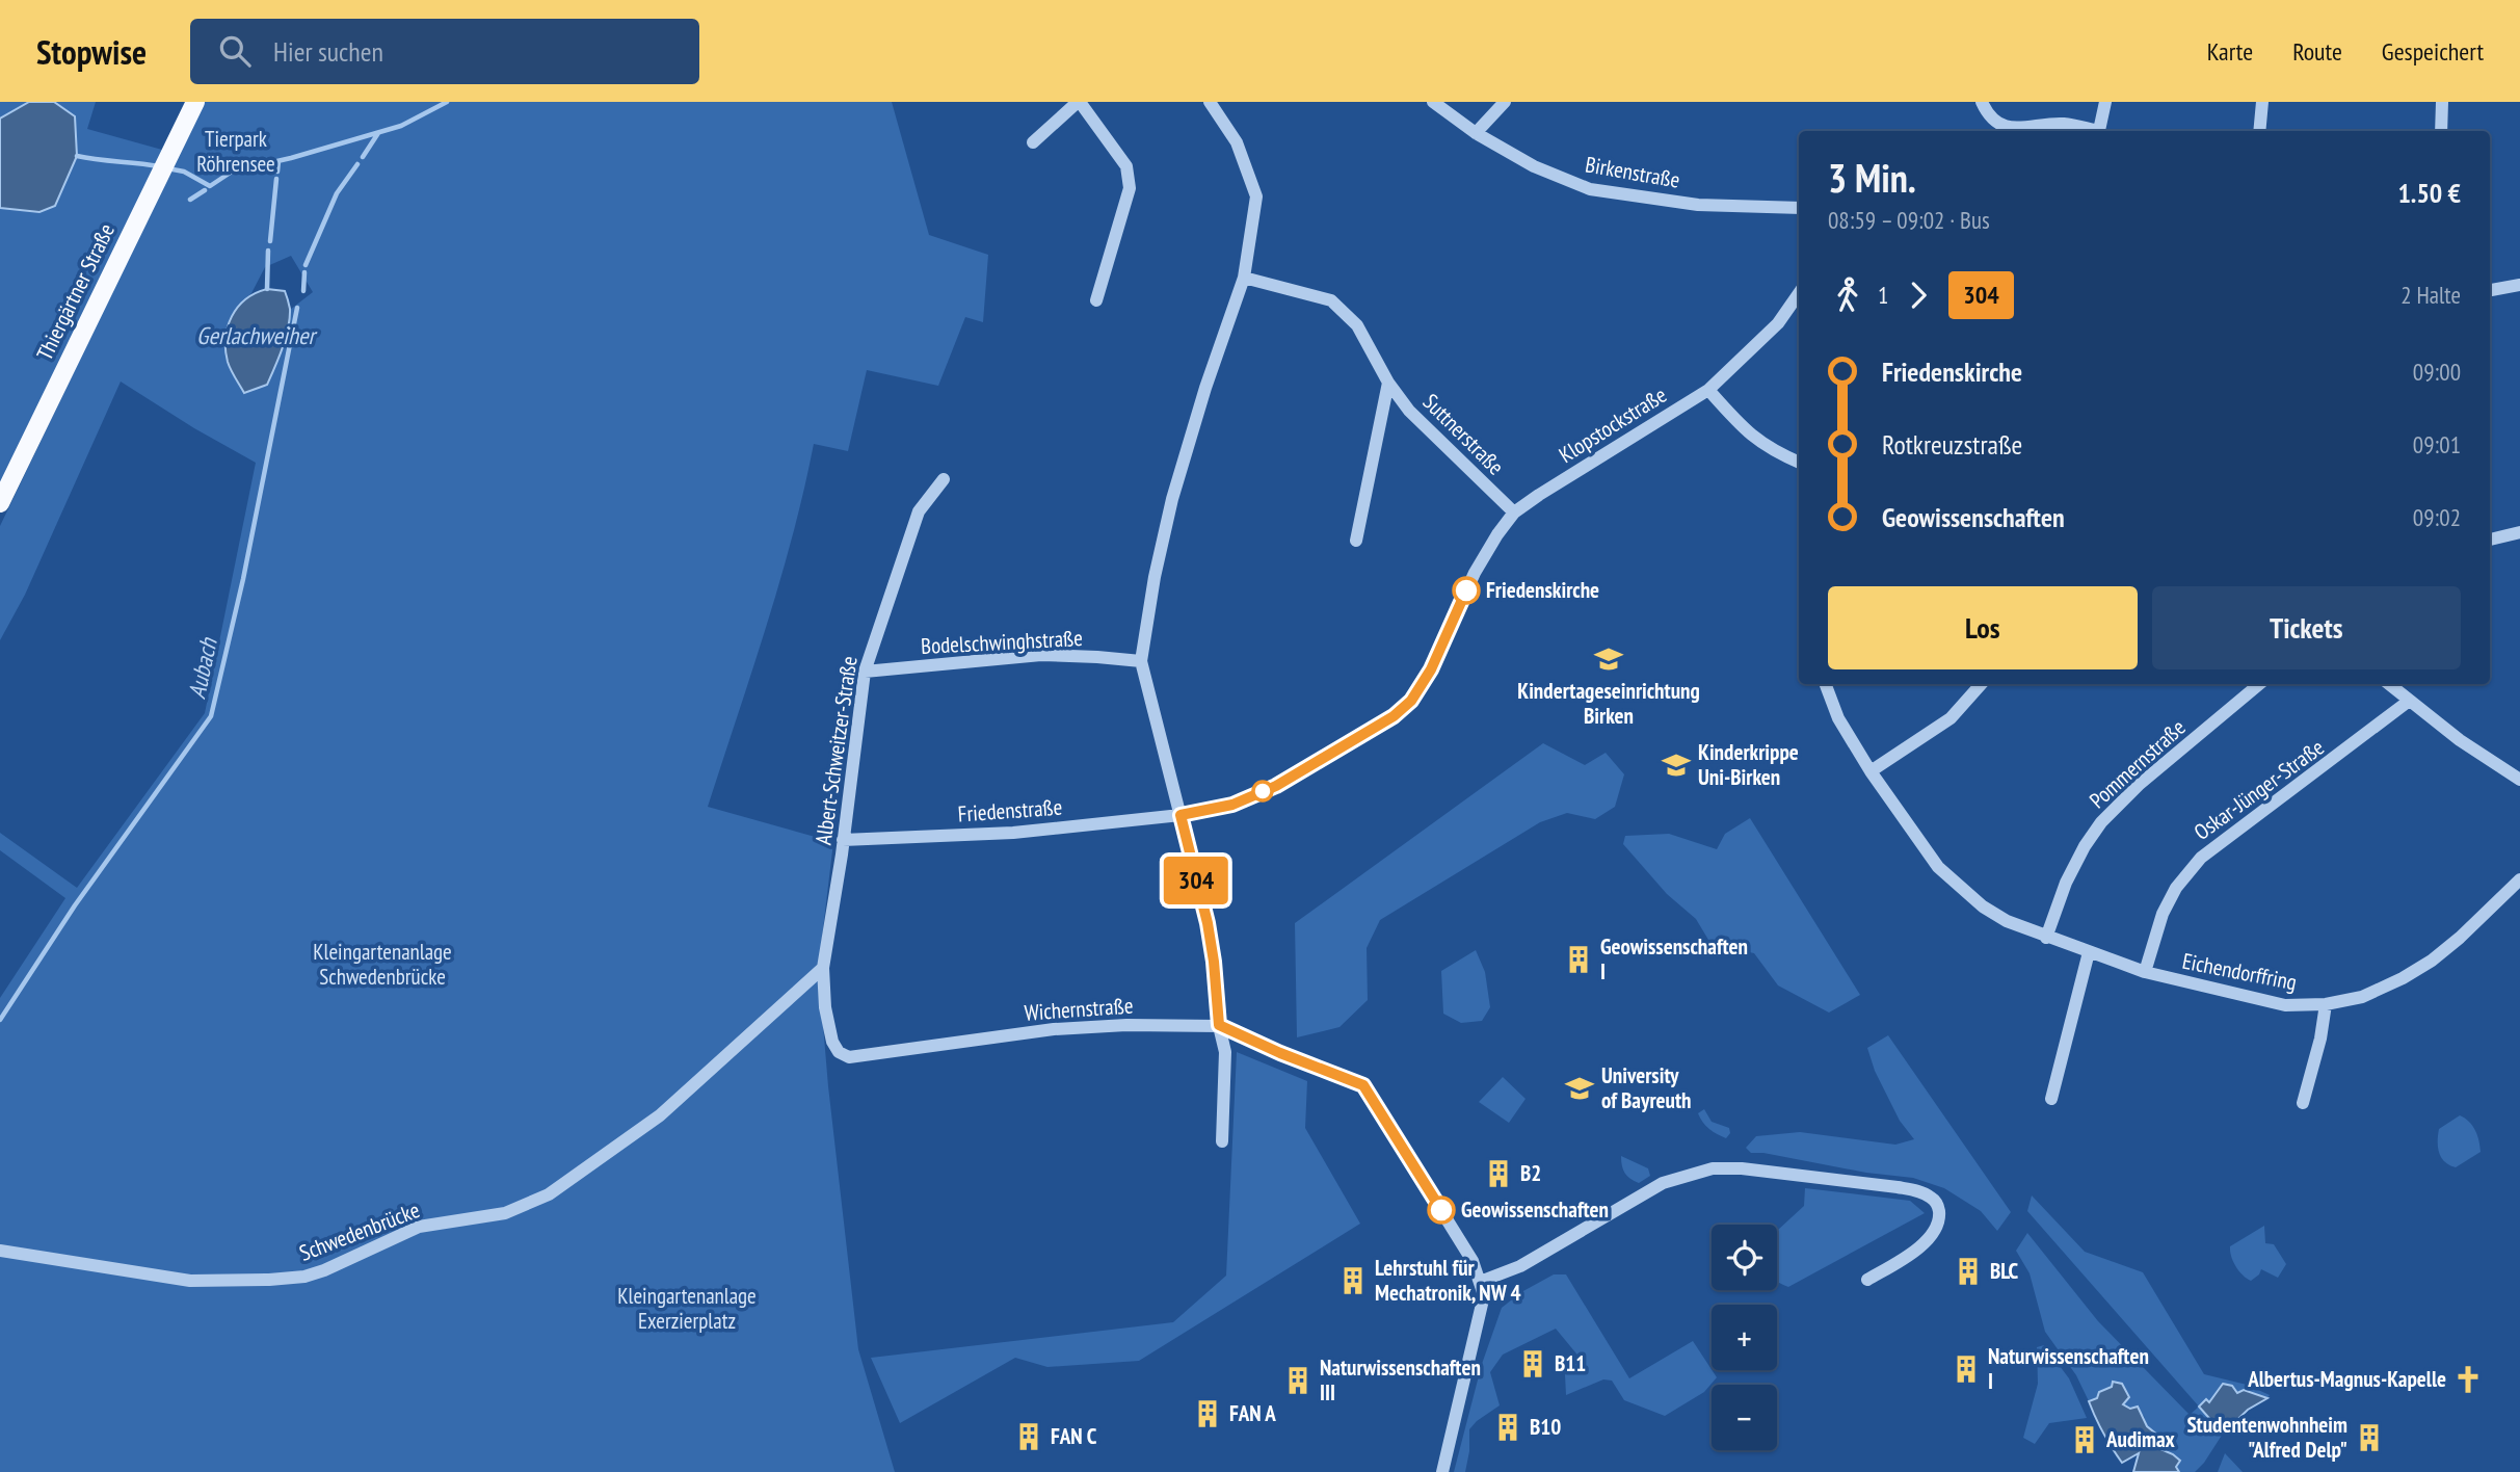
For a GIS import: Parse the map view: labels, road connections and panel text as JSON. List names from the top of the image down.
{
  "streets": {
    "main road": ["Thiergärtner Straße"],
    "street": [
      "Birkenstraße",
      "Klopstockstraße",
      "Suttnerstraße",
      "Bodelschwinghstraße",
      "Albert-Schweitzer-Straße",
      "Pommernstraße",
      "Oskar-Jünger-Straße",
      "Friedenstraße",
      "Eichendorffring",
      "Wichernstraße",
      "Schwedenbrücke"
    ]
  },
  "crossings": [
    ["Klopstockstraße", "Friedenstraße"],
    ["Suttnerstraße", "Friedenstraße"],
    ["Bodelschwinghstraße", "Albert-Schweitzer-Straße"],
    ["Albert-Schweitzer-Straße", "Friedenstraße"],
    ["Albert-Schweitzer-Straße", "Wichernstraße"],
    ["Albert-Schweitzer-Straße", "Schwedenbrücke"],
    ["Pommernstraße", "Eichendorffring"],
    ["Oskar-Jünger-Straße", "Eichendorffring"]
  ],
  "water": ["Gerlachweiher", "Aubach"],
  "parks": ["Tierpark Röhrensee", "Kleingartenanlage Schwedenbrücke", "Kleingartenanlage Exerzierplatz"],
  "places": {
    "other": ["Friedenskirche", "Geowissenschaften"],
    "school or university": ["Kindertageseinrichtung Birken", "Kinderkrippe Uni-Birken", "University of Bayreuth"],
    "building": [
      "Geowissenschaften I",
      "B2",
      "BLC",
      "Lehrstuhl für Mechatronik, NW 4",
      "B11",
      "Naturwissenschaften I",
      "Naturwissenschaften III",
      "FAN A",
      "B10",
      "FAN C",
      "Studentenwohnheim \"Alfred Delp\"",
      "Audimax"
    ],
    "church": ["Albertus-Magnus-Kapelle"]
  },
  "lines": ["bus line 304"],
  "page": {
    "header": "Stopwise",
    "search": "Hier suchen",
    "nav": ["Karte", "Route", "Gespeichert"],
    "on_map": "304",
    "heading": ["3 Min.", "08:59 – 09:02 · Bus", "1.50 €"],
    "legs": ["1", "304", "2 Halte"],
    "list": [
      {
        "name": "Friedenskirche",
        "value": "09:00"
      },
      {
        "name": "Rotkreuzstraße",
        "value": "09:01"
      },
      {
        "name": "Geowissenschaften",
        "value": "09:02"
      }
    ],
    "buttons": ["Los", "Tickets"],
    "map_buttons": ["+", "−"]
  }
}
